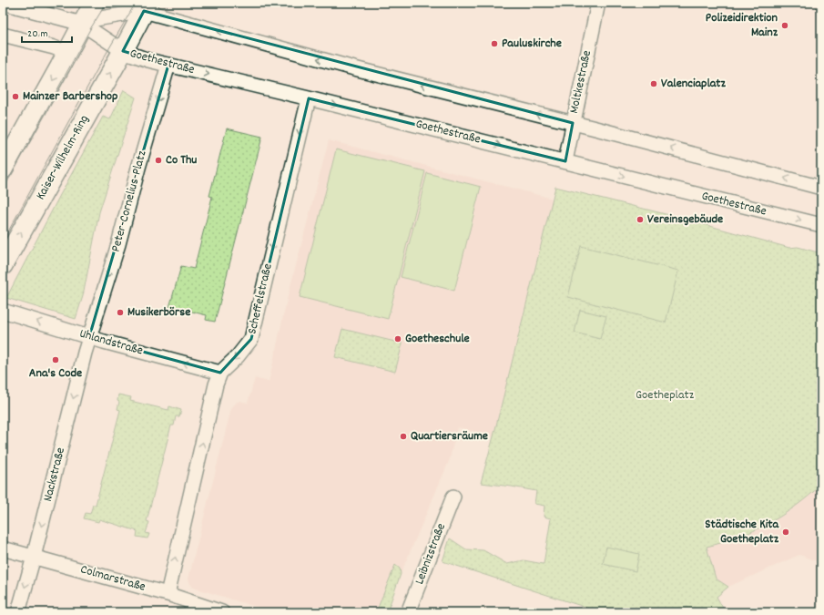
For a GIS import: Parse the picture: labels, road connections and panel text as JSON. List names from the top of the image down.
{
  "streets": {
    "street": [
      "Goethestraße",
      "Moltkestraße",
      "Kaiser-Wilhelm-Ring",
      "Peter-Cornelius-Platz",
      "Scheffelstraße",
      "Uhlandstraße",
      "Nackstraße",
      "Leibnizstraße",
      "Colmarstraße"
    ]
  },
  "crossings": [
    ["Goethestraße", "Moltkestraße"],
    ["Goethestraße", "Kaiser-Wilhelm-Ring"],
    ["Goethestraße", "Peter-Cornelius-Platz"],
    ["Goethestraße", "Scheffelstraße"],
    ["Peter-Cornelius-Platz", "Uhlandstraße"],
    ["Peter-Cornelius-Platz", "Nackstraße"],
    ["Scheffelstraße", "Uhlandstraße"],
    ["Scheffelstraße", "Colmarstraße"],
    ["Uhlandstraße", "Nackstraße"],
    ["Nackstraße", "Colmarstraße"]
  ],
  "one_way": ["Uhlandstraße", "Nackstraße"],
  "parks": ["Goetheplatz"],
  "places": [
    "Polizeidirektion Mainz",
    "Pauluskirche",
    "Valenciaplatz",
    "Mainzer Barbershop",
    "Co Thu",
    "Vereinsgebäude",
    "Musikerbörse",
    "Goetheschule",
    "Ana's Code",
    "Quartiersräume",
    "Städtische Kita Goetheplatz"
  ],
  "scale_bar": "20 m"
}
